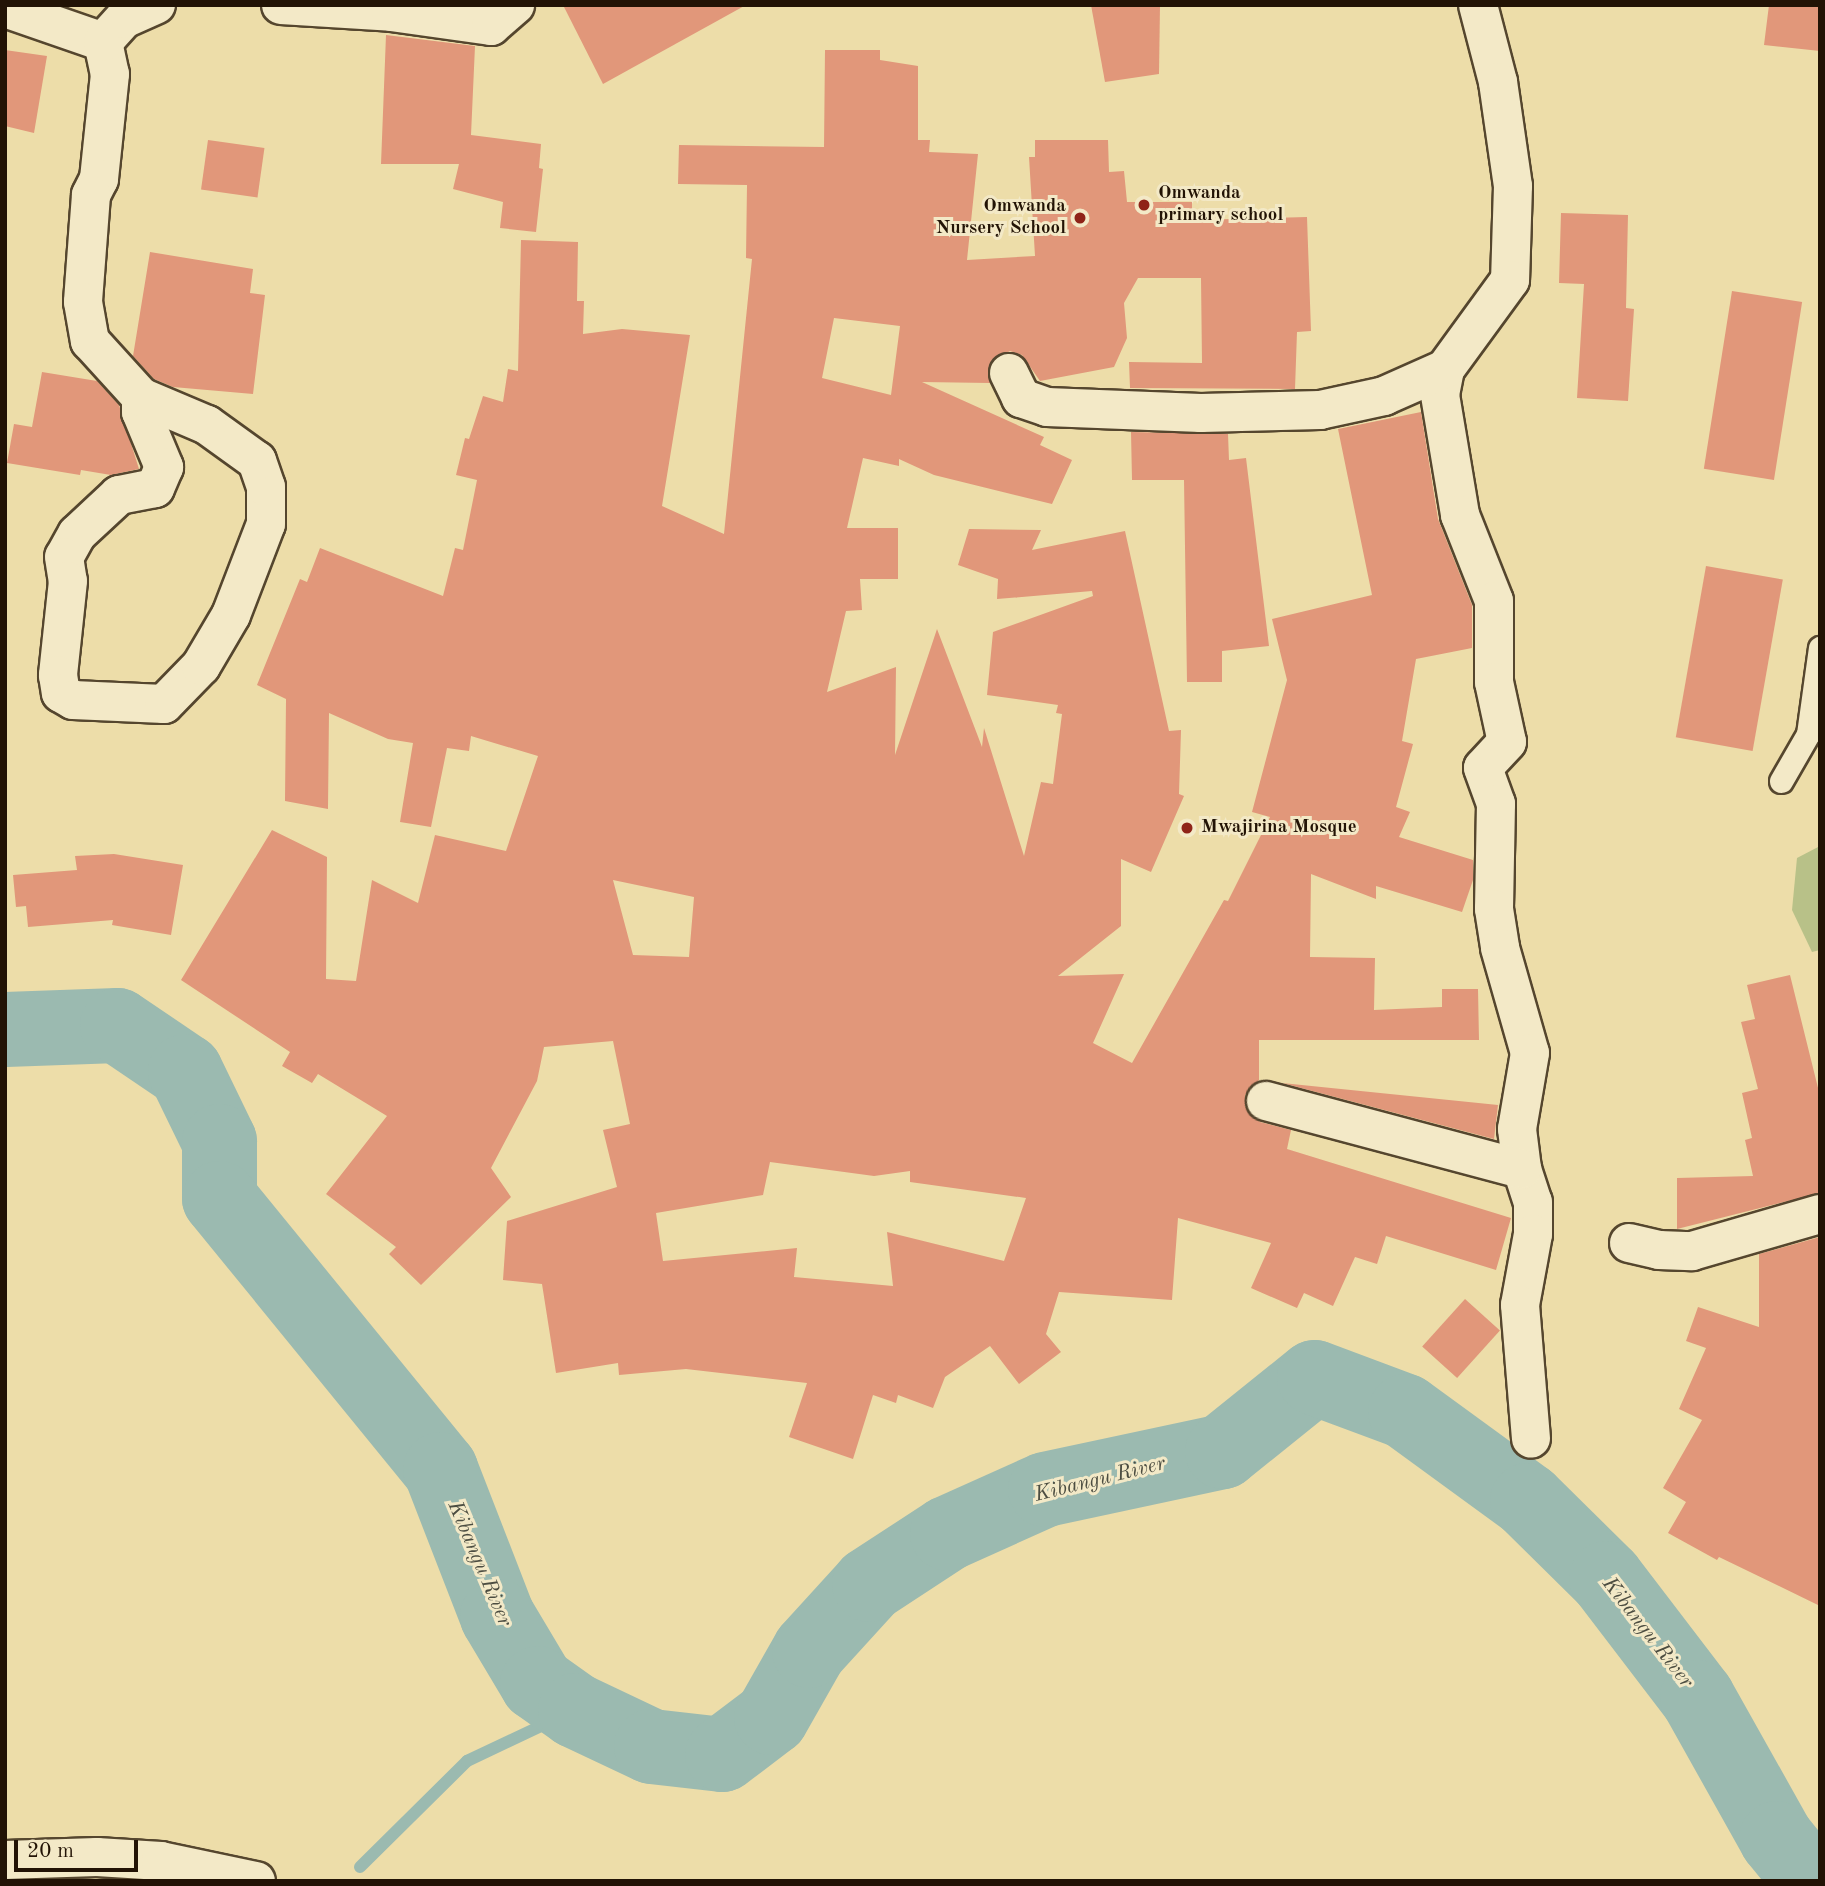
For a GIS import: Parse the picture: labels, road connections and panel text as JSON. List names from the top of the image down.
{
  "water": ["Kibangu River"],
  "places": ["Omwanda primary school", "Omwanda Nursery School", "Mwajirina Mosque"],
  "scale_bar": "20 m"
}
